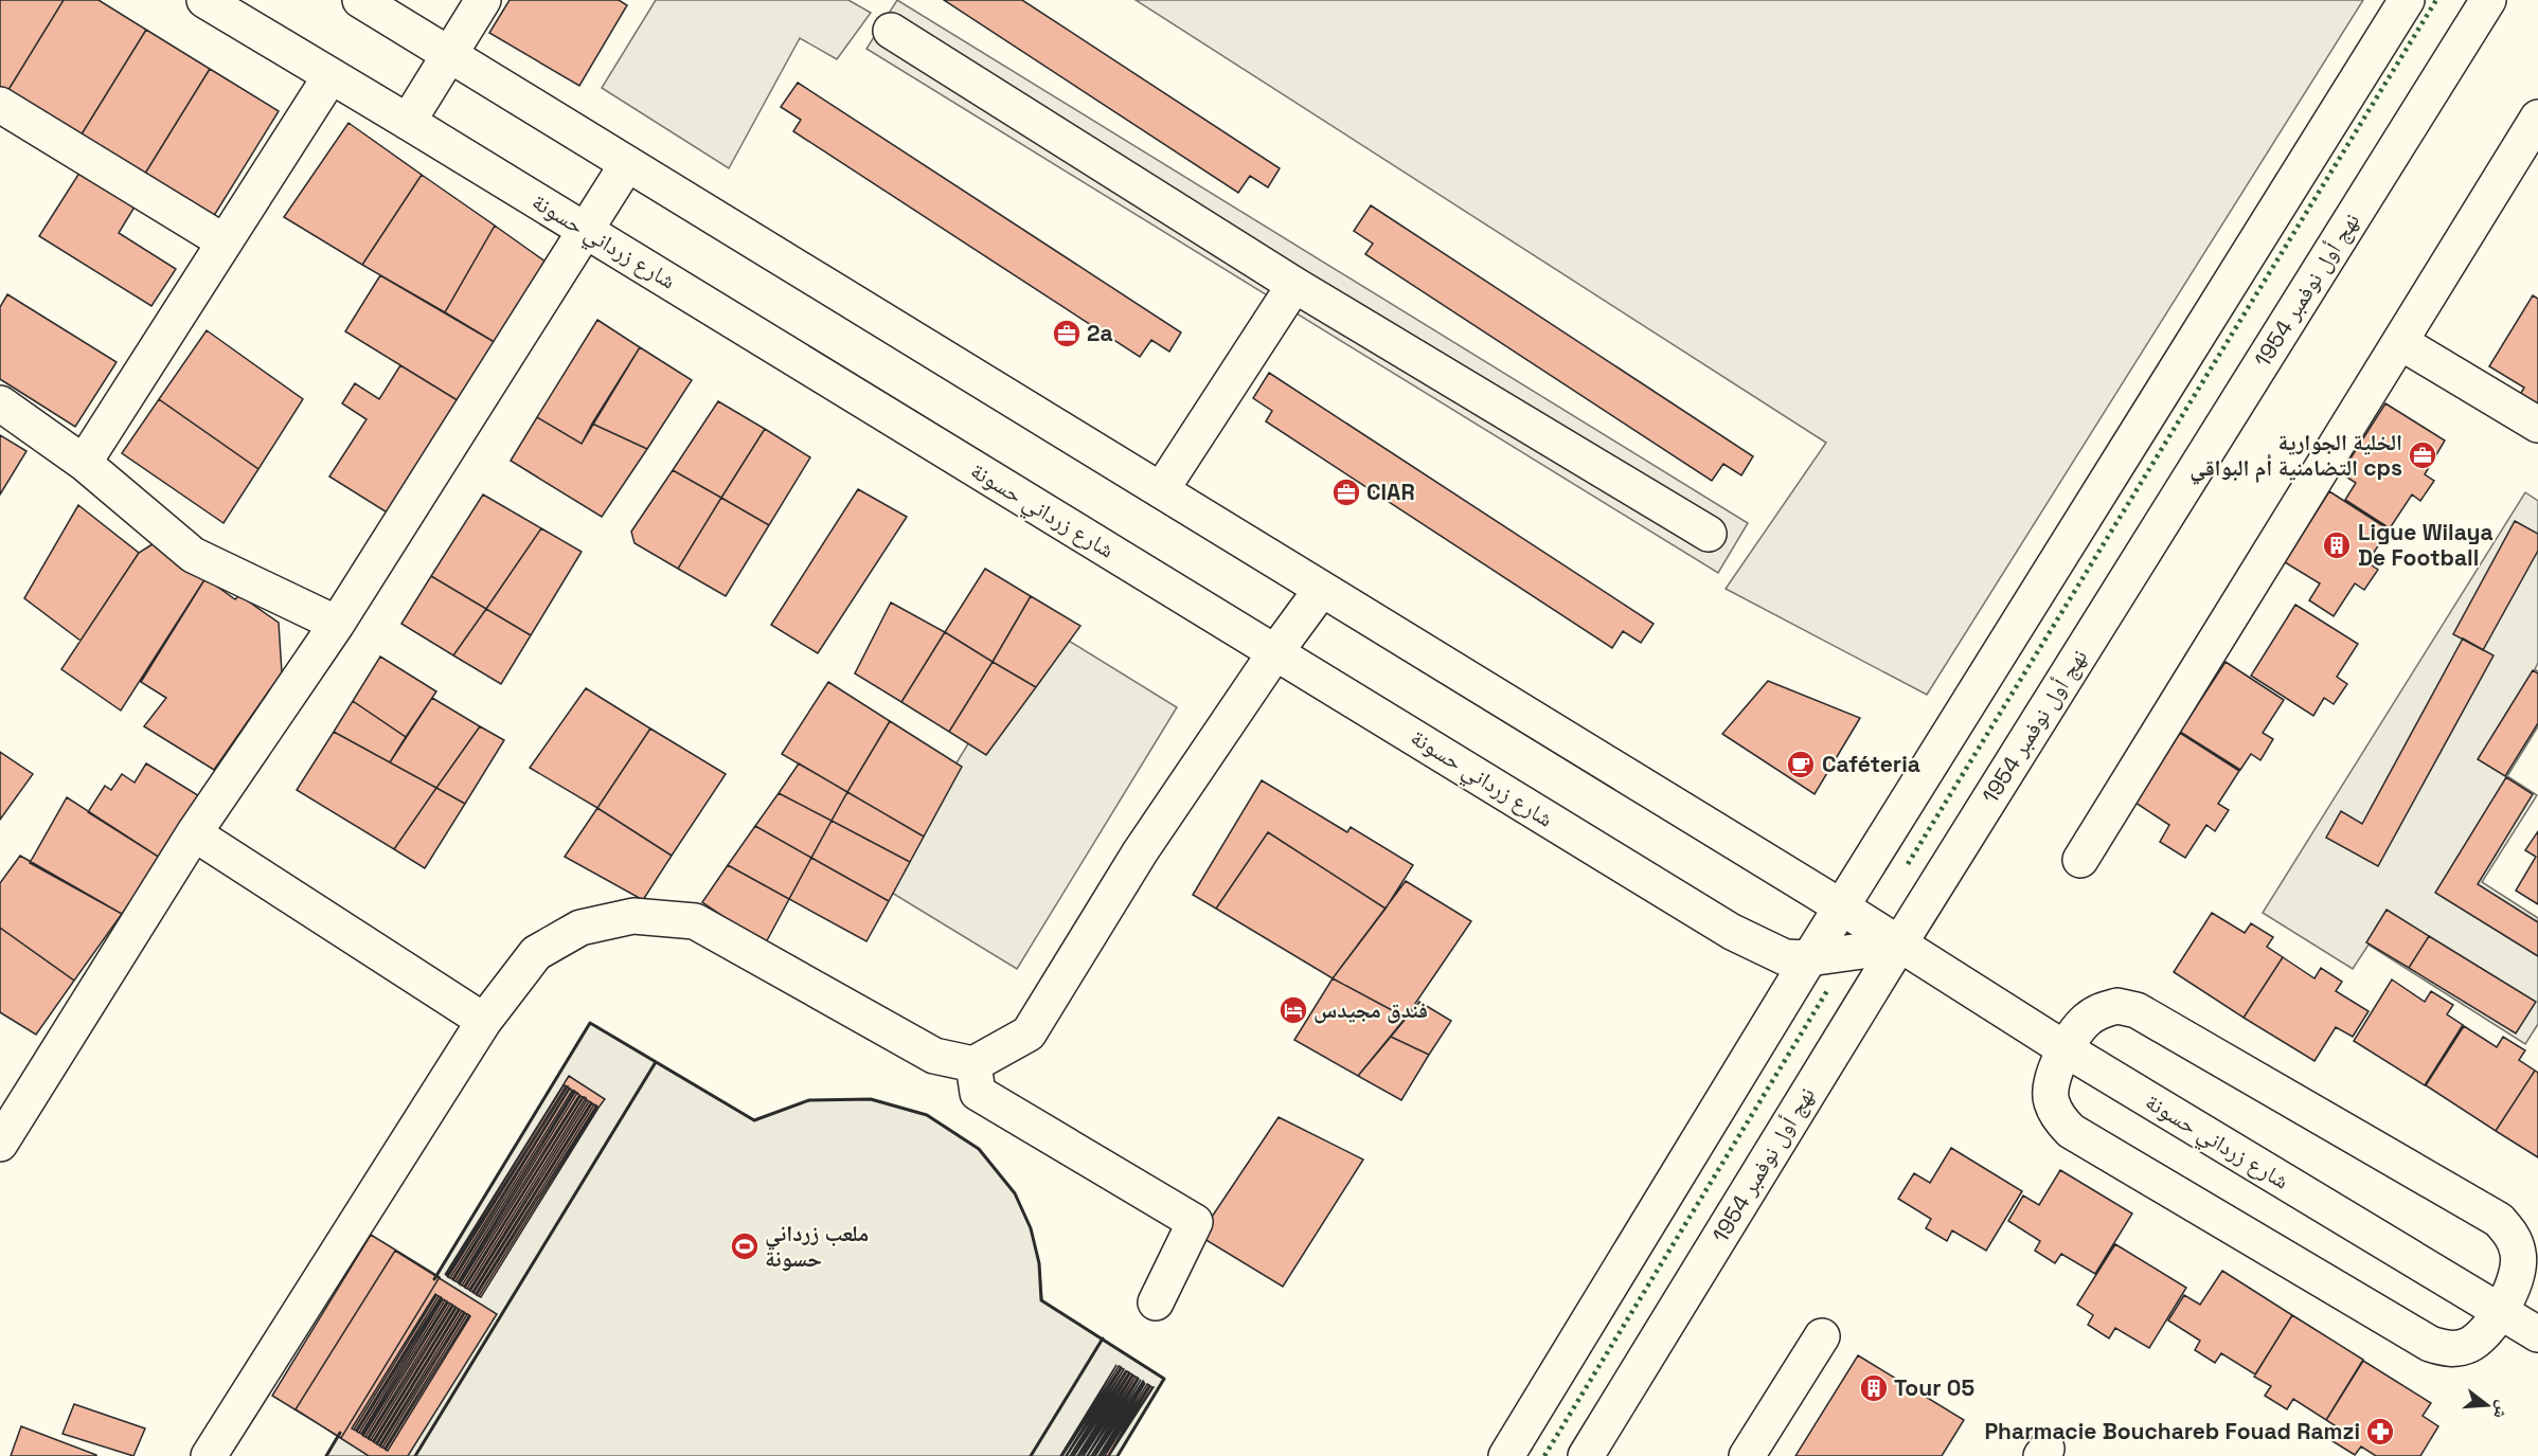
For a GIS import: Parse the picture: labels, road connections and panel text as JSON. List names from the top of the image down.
{
  "streets": {
    "main road": ["شارع زرداني حسونة", "نهج أول نوفمبر 1954"]
  },
  "crossings": [
    ["شارع زرداني حسونة", "نهج أول نوفمبر 1954"]
  ],
  "places": {
    "office": ["2a", "الخلية الجوارية التضامنية أم البواقي cps", "CIAR"],
    "building": ["Ligue Wilaya De Football", "Tour 05"],
    "cafe": ["Caféteria"],
    "hotel": ["فندق مجيدس"],
    "sports": ["ملعب زرداني حسونة"],
    "pharmacy": ["Pharmacie Bouchareb Fouad Ramzi"]
  },
  "north": "right"
}
